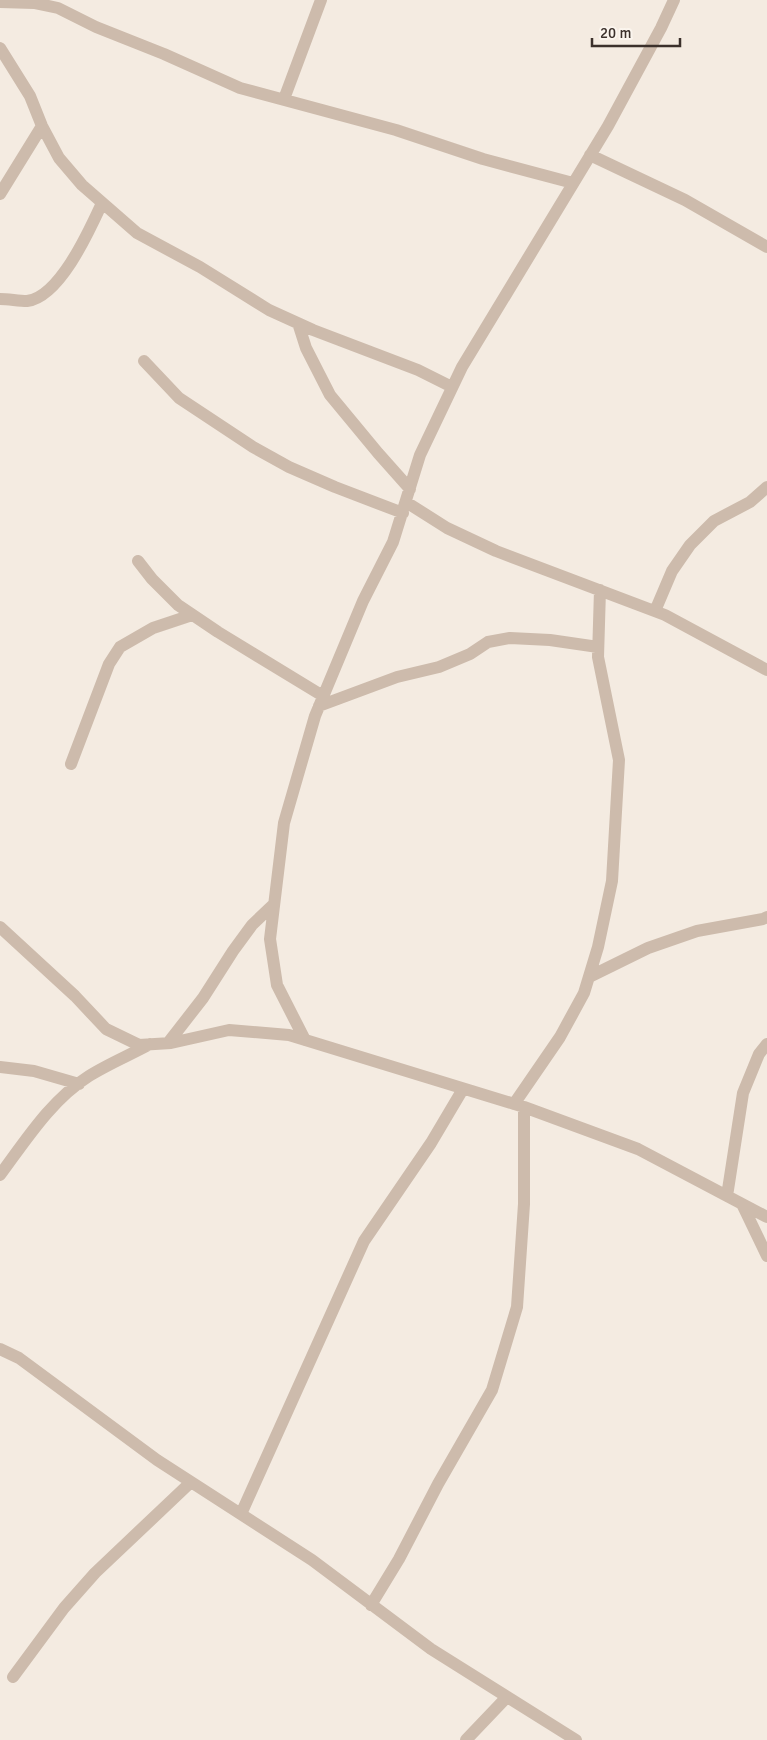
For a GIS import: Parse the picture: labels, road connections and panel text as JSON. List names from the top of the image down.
{
  "scale_bar": "20 m"
}
